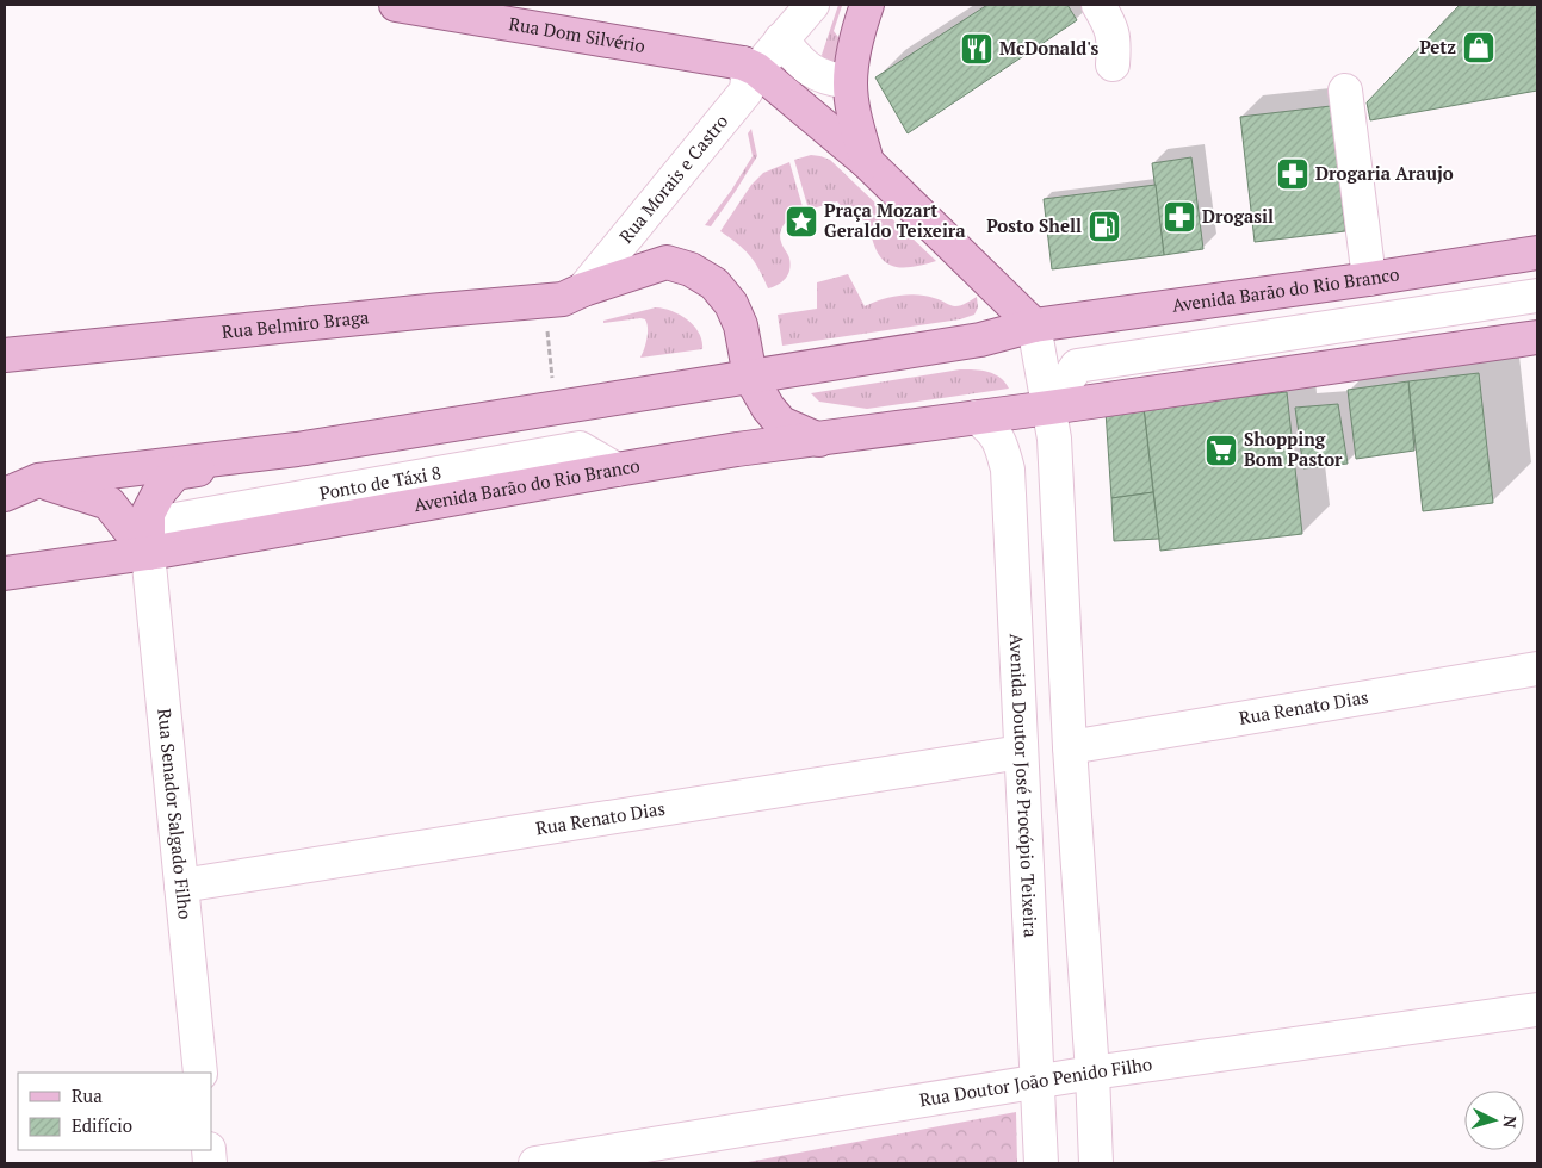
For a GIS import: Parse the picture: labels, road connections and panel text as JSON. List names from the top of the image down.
{
  "streets": {
    "main road": ["Rua Dom Silvério", "Avenida Barão do Rio Branco", "Rua Belmiro Braga"],
    "street": [
      "Rua Morais e Castro",
      "Rua Renato Dias",
      "Avenida Doutor José Procópio Teixeira",
      "Rua Senador Salgado Filho",
      "Rua Doutor João Penido Filho"
    ]
  },
  "crossings": [
    ["Rua Dom Silvério", "Rua Morais e Castro"],
    ["Rua Morais e Castro", "Rua Belmiro Braga"],
    ["Avenida Barão do Rio Branco", "Rua Belmiro Braga"],
    ["Avenida Barão do Rio Branco", "Avenida Doutor José Procópio Teixeira"],
    ["Avenida Barão do Rio Branco", "Rua Senador Salgado Filho"],
    ["Rua Renato Dias", "Avenida Doutor José Procópio Teixeira"],
    ["Rua Renato Dias", "Rua Senador Salgado Filho"],
    ["Avenida Doutor José Procópio Teixeira", "Rua Doutor João Penido Filho"]
  ],
  "places": {
    "shop": ["Petz"],
    "restaurant": ["McDonald's"],
    "pharmacy": ["Drogaria Araujo", "Drogasil"],
    "place": ["Praça Mozart Geraldo Teixeira"],
    "fuel station": ["Posto Shell"],
    "supermarket": ["Shopping Bom Pastor"]
  },
  "legend": ["Rua", "Edifício"],
  "north": "right"
}
